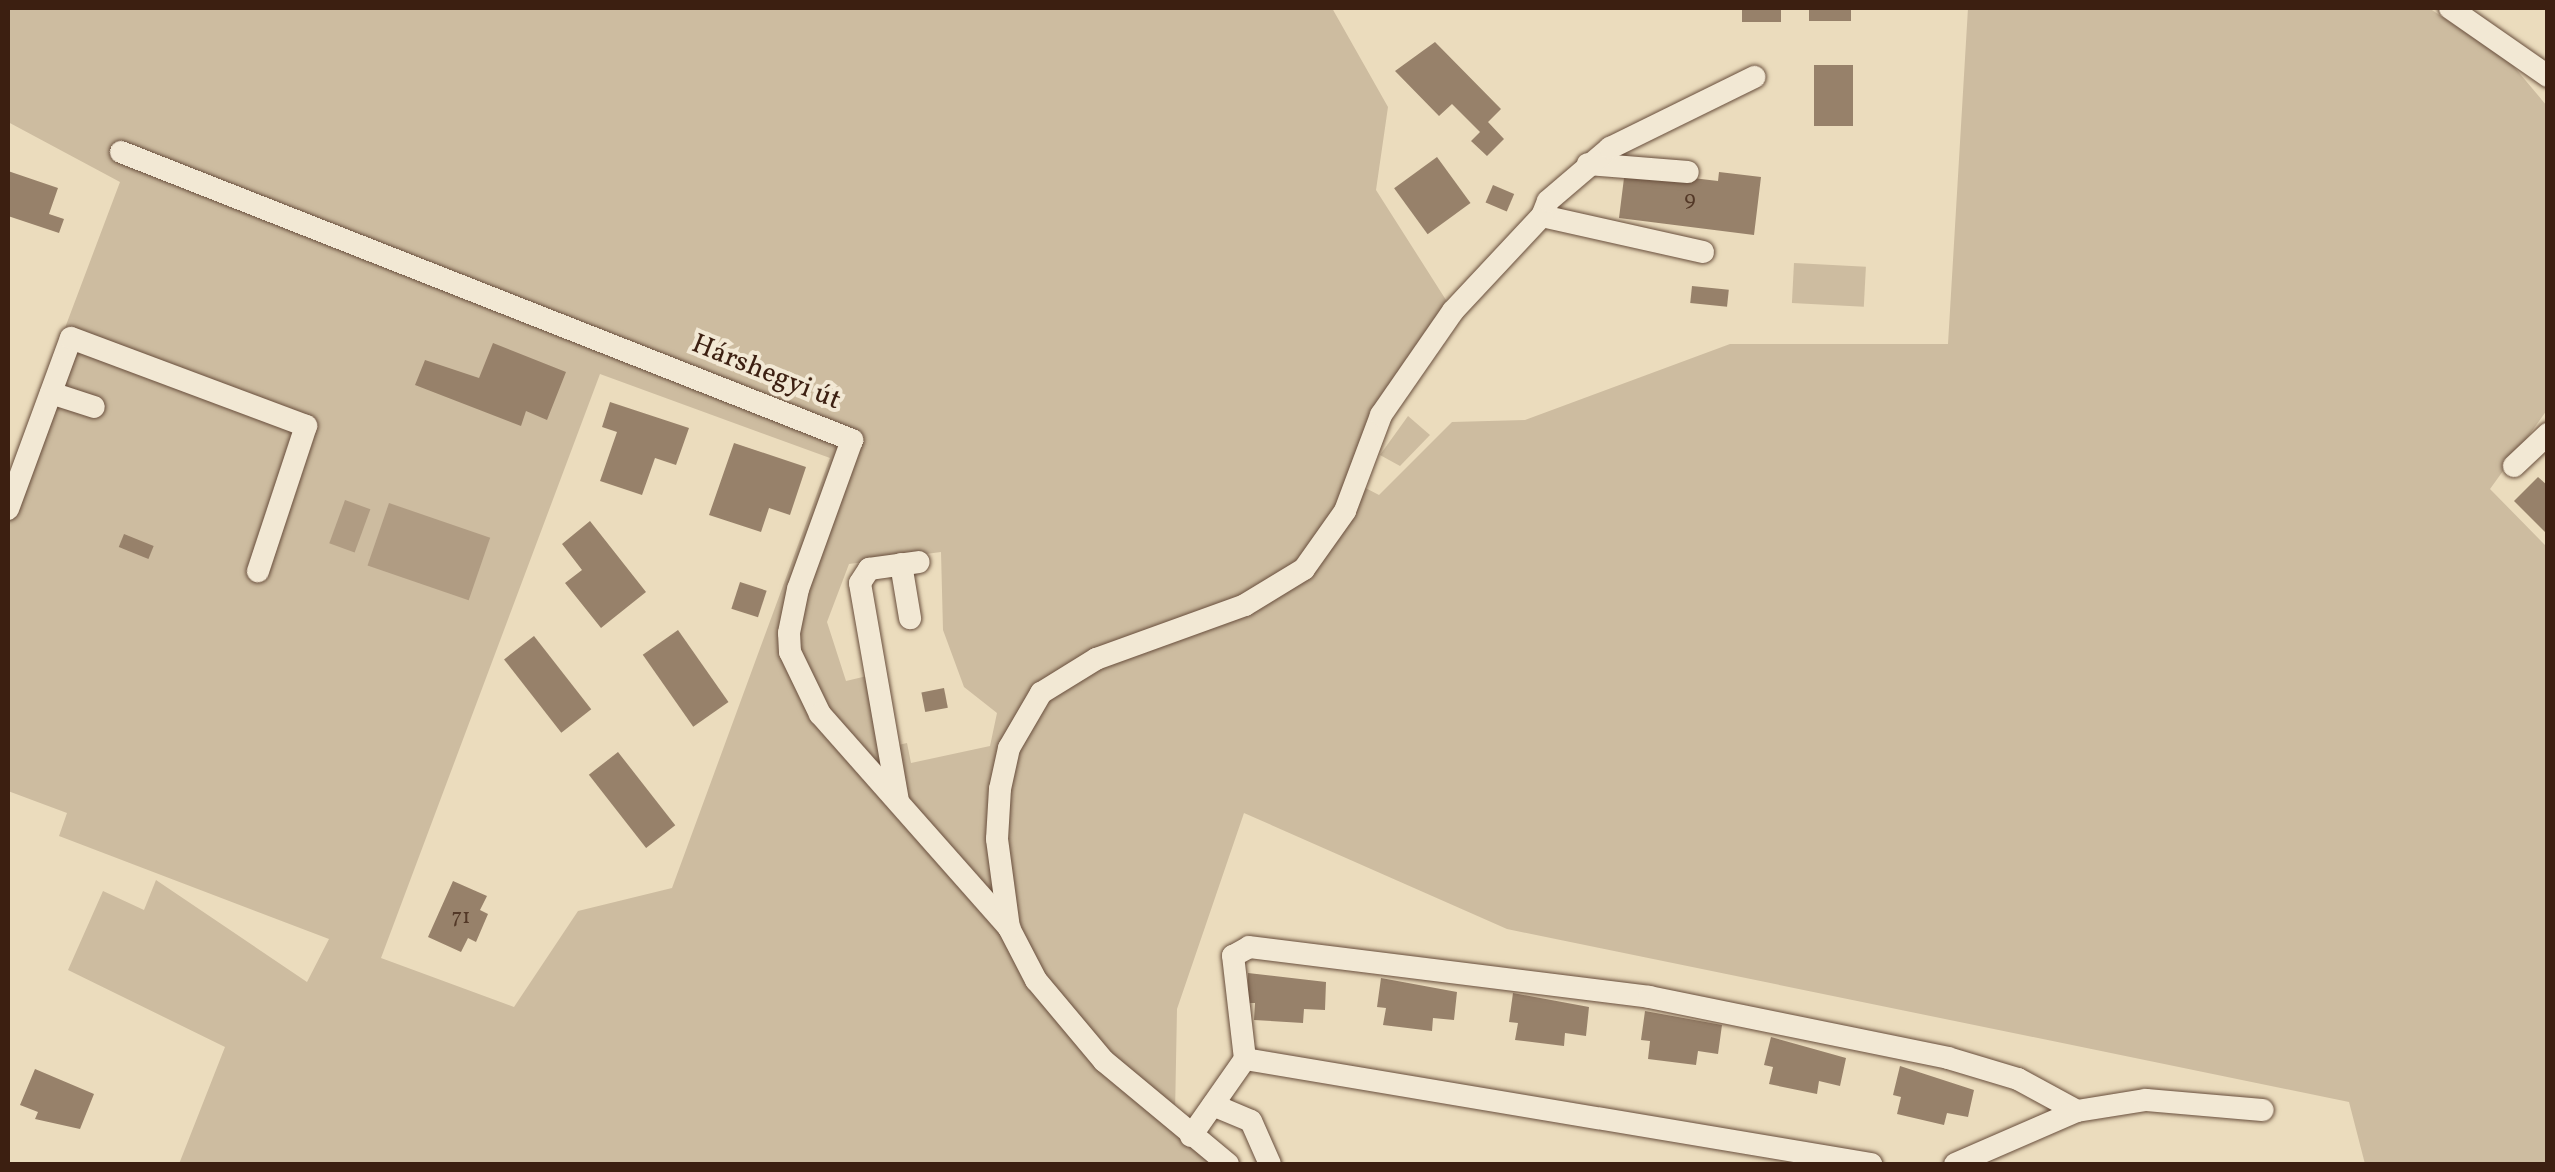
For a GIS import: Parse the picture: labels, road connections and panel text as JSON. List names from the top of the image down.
{
  "streets": {
    "street": ["Hárshegyi út"]
  },
  "house_numbers": ["9", "71"]
}
